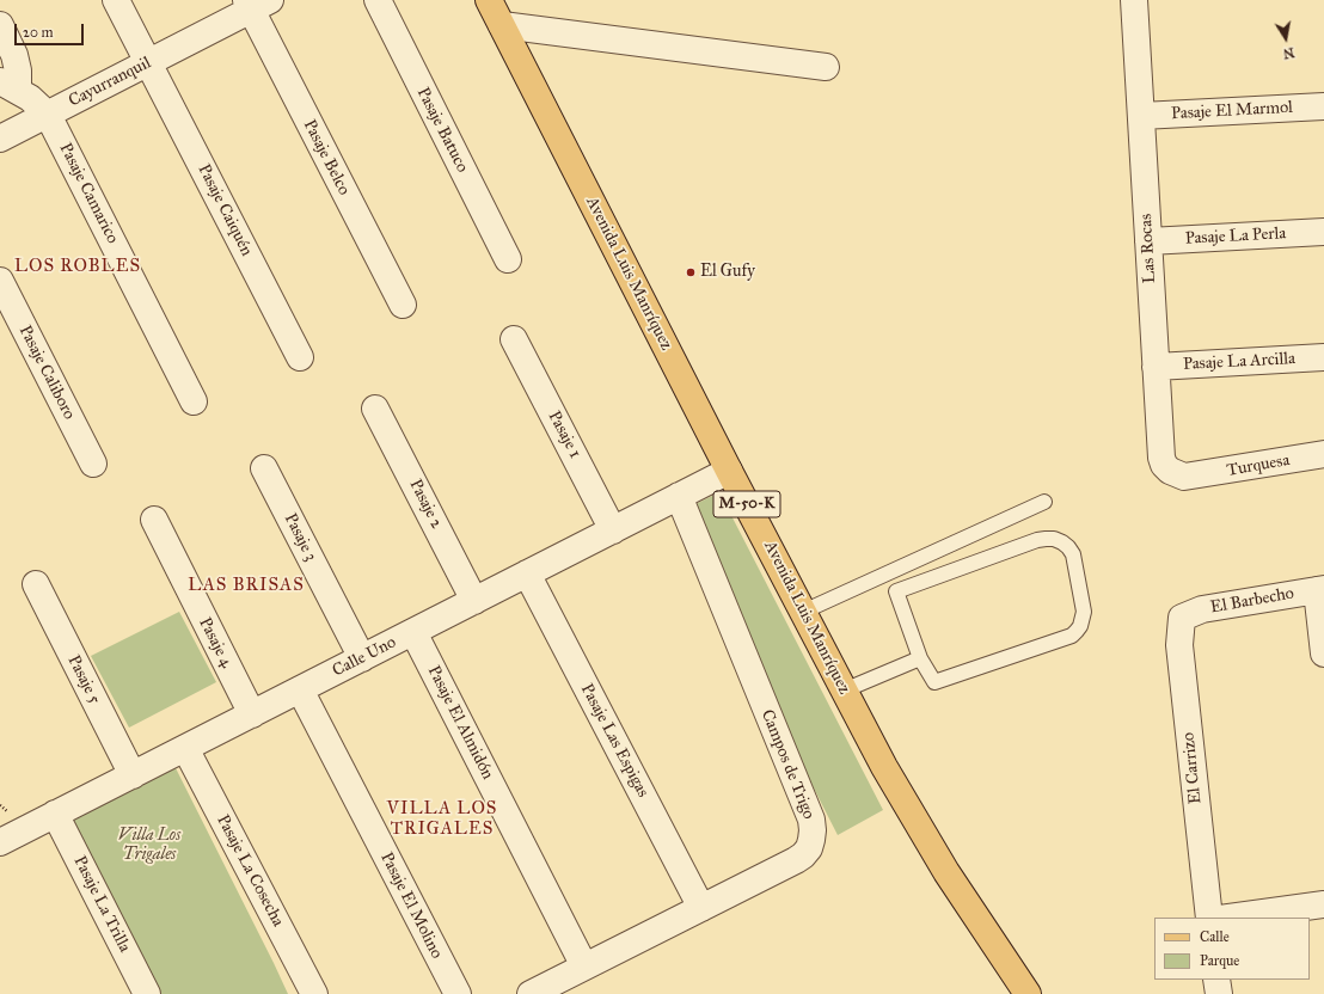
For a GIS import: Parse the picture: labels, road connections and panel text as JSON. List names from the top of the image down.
{
  "streets": {
    "main road": ["Avenida Luis Manríquez", "M-50-K"],
    "street": [
      "Cayurranquil",
      "Pasaje El Marmol",
      "Pasaje Batuco",
      "Pasaje Belco",
      "Pasaje Camarico",
      "Pasaje Caiquén",
      "Pasaje La Perla",
      "Las Rocas",
      "Pasaje La Arcilla",
      "Pasaje Caliboro",
      "Pasaje 1",
      "Turquesa",
      "Pasaje 2",
      "Pasaje 3",
      "El Barbecho",
      "Pasaje 4",
      "Calle Uno",
      "Pasaje 5",
      "Pasaje El Almidón",
      "Pasaje Las Espigas",
      "Campos de Trigo",
      "El Carrizo",
      "Pasaje La Cosecha",
      "Pasaje La Trilla",
      "Pasaje El Molino"
    ]
  },
  "crossings": [
    ["Cayurranquil", "Pasaje Belco"],
    ["Cayurranquil", "Pasaje Camarico"],
    ["Cayurranquil", "Pasaje Caiquén"],
    ["Pasaje El Marmol", "Las Rocas"],
    ["Pasaje La Perla", "Las Rocas"],
    ["Las Rocas", "Pasaje La Arcilla"],
    ["Las Rocas", "Turquesa"],
    ["Avenida Luis Manríquez", "Calle Uno"],
    ["Pasaje 1", "Calle Uno"],
    ["Pasaje 2", "Calle Uno"],
    ["Pasaje 3", "Calle Uno"],
    ["El Barbecho", "El Carrizo"],
    ["Pasaje 4", "Calle Uno"],
    ["Calle Uno", "Pasaje 5"],
    ["Calle Uno", "Pasaje El Almidón"],
    ["Calle Uno", "Pasaje Las Espigas"],
    ["Calle Uno", "Campos de Trigo"],
    ["Calle Uno", "Pasaje La Cosecha"],
    ["Calle Uno", "Pasaje La Trilla"],
    ["Calle Uno", "Pasaje El Molino"],
    ["Pasaje El Almidón", "Campos de Trigo"],
    ["Pasaje Las Espigas", "Campos de Trigo"]
  ],
  "districts": ["LOS ROBLES", "LAS BRISAS", "VILLA LOS TRIGALES"],
  "parks": ["Villa Los Trigales"],
  "places": ["El Gufy"],
  "legend": ["Calle", "Parque"],
  "scale_bar": "20 m",
  "north": "bottom"
}
